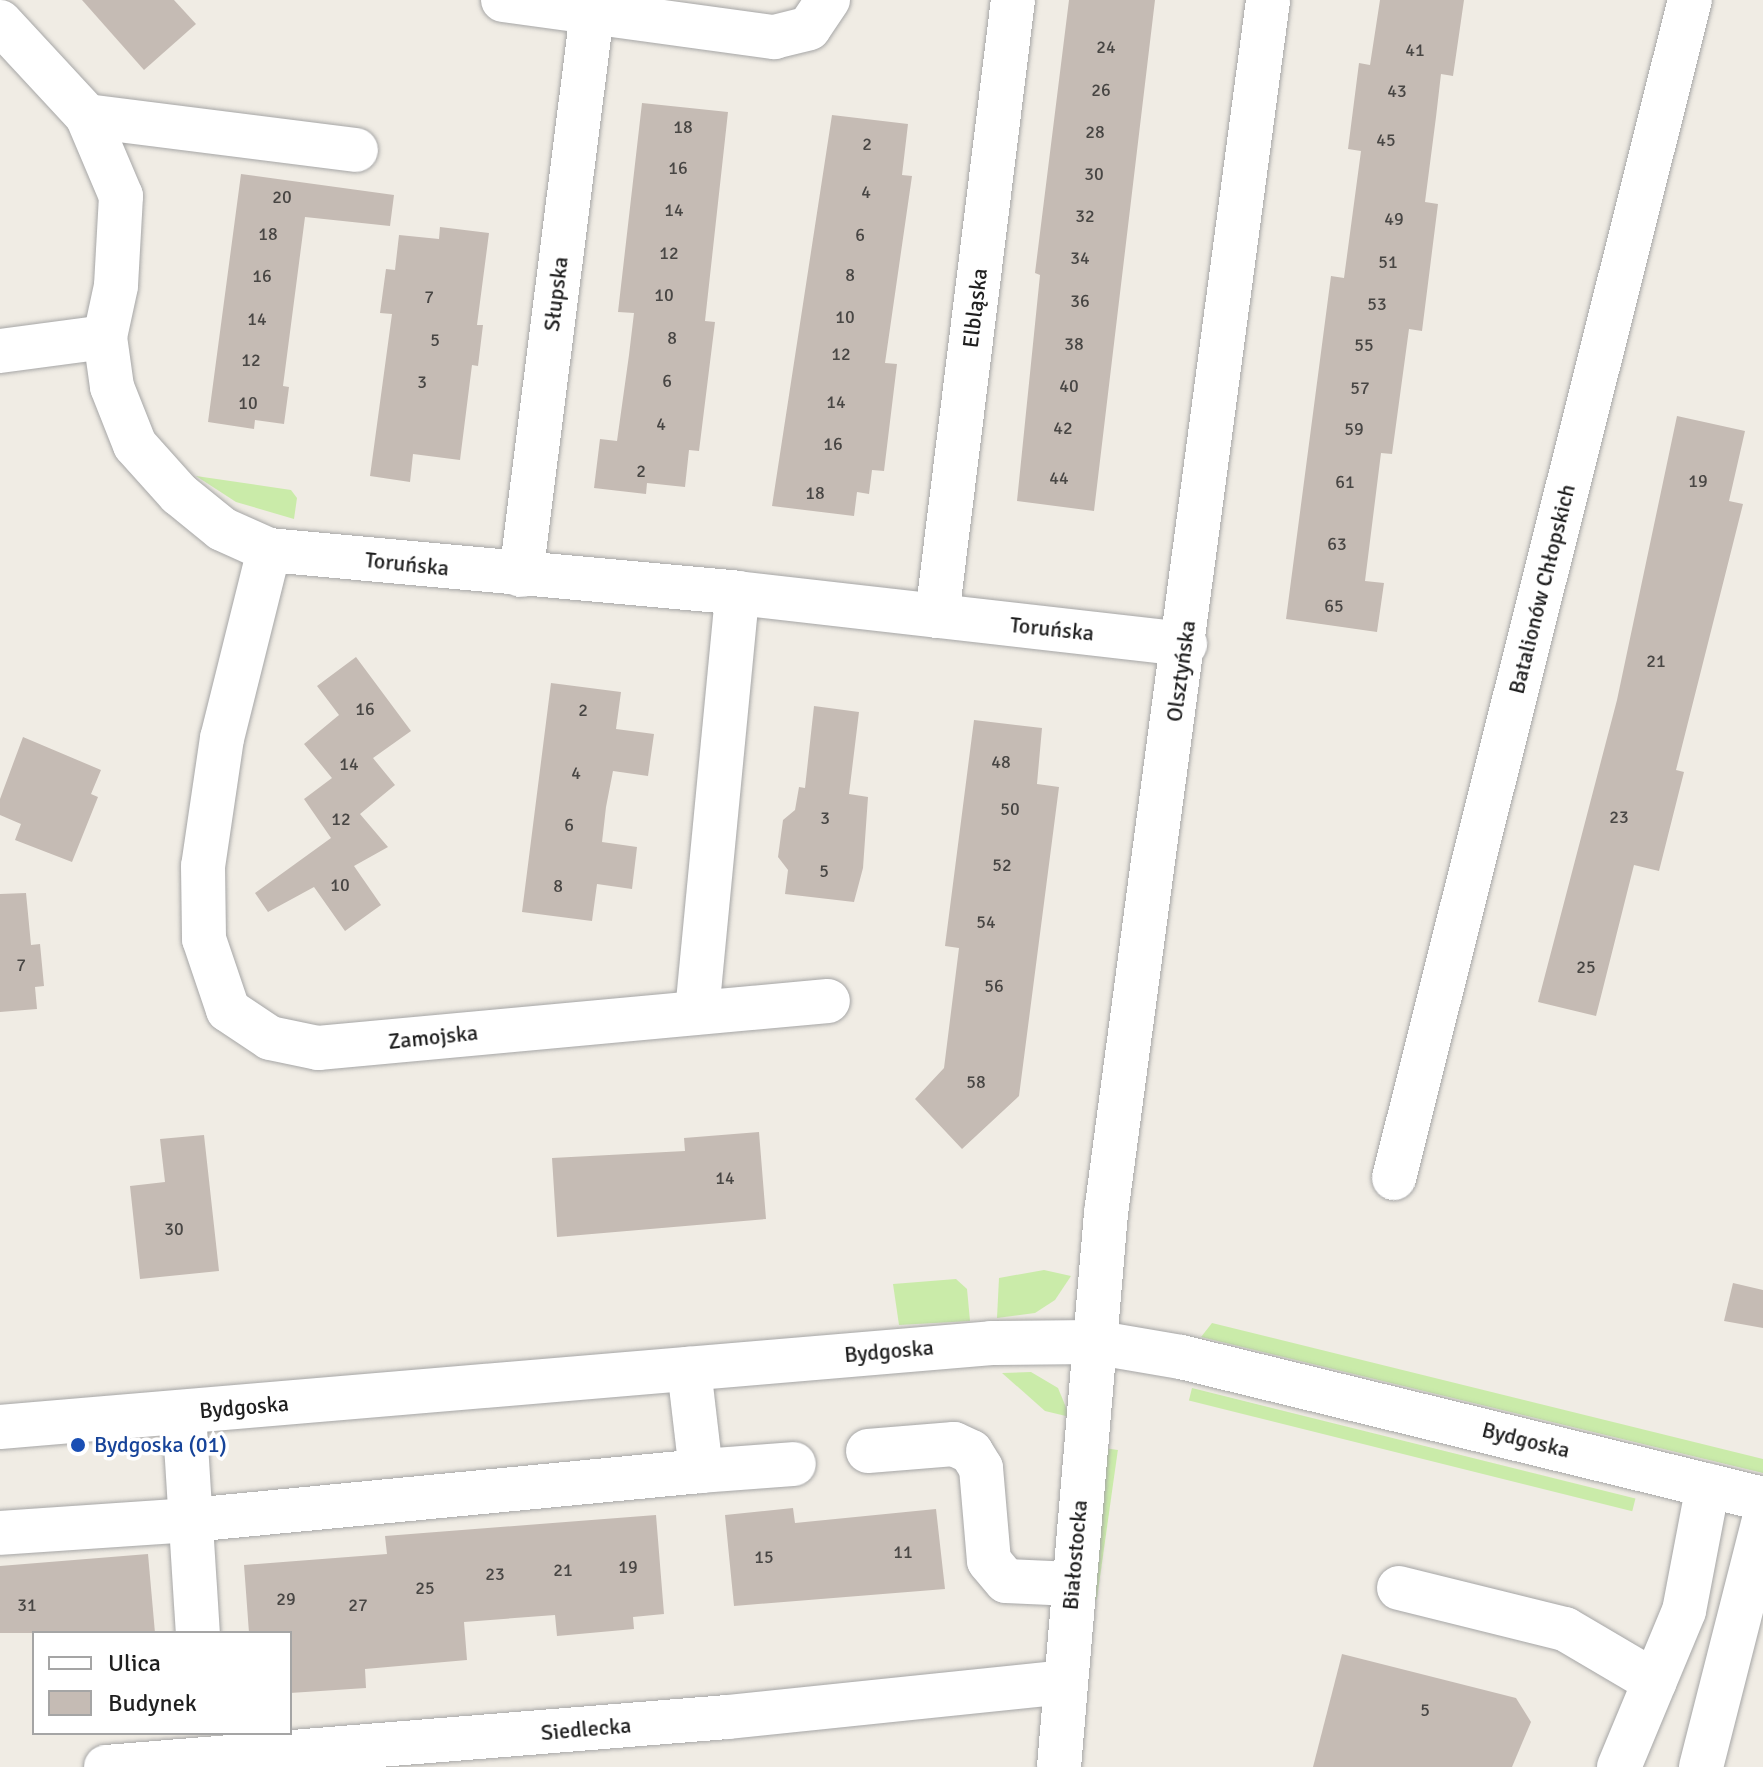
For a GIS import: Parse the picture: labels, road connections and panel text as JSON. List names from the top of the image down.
{
  "streets": {
    "street": [
      "Słupska",
      "Elbląska",
      "Toruńska",
      "Batalionów Chłopskich",
      "Olsztyńska",
      "Zamojska",
      "Bydgoska",
      "Białostocka",
      "Siedlecka"
    ]
  },
  "crossings": [
    ["Słupska", "Toruńska"],
    ["Elbląska", "Toruńska"],
    ["Toruńska", "Olsztyńska"],
    ["Toruńska", "Zamojska"],
    ["Olsztyńska", "Bydgoska"],
    ["Olsztyńska", "Białostocka"],
    ["Bydgoska", "Białostocka"],
    ["Białostocka", "Siedlecka"]
  ],
  "places": ["Bydgoska (01)"],
  "house_numbers": [
    "24",
    "41",
    "26",
    "43",
    "18",
    "28",
    "45",
    "2",
    "16",
    "30",
    "4",
    "20",
    "14",
    "32",
    "49",
    "18",
    "6",
    "12",
    "34",
    "51",
    "8",
    "16",
    "10",
    "7",
    "36",
    "53",
    "10",
    "14",
    "8",
    "5",
    "38",
    "55",
    "12",
    "12",
    "6",
    "3",
    "40",
    "57",
    "14",
    "10",
    "4",
    "42",
    "59",
    "16",
    "2",
    "44",
    "19",
    "61",
    "18",
    "63",
    "65",
    "21",
    "16",
    "2",
    "48",
    "14",
    "4",
    "50",
    "23",
    "3",
    "12",
    "6",
    "52",
    "5",
    "10",
    "8",
    "54",
    "7",
    "25",
    "56",
    "58",
    "14",
    "30",
    "11",
    "15",
    "19",
    "21",
    "23",
    "25",
    "29",
    "31",
    "27",
    "5"
  ],
  "legend": ["Ulica", "Budynek"]
}
